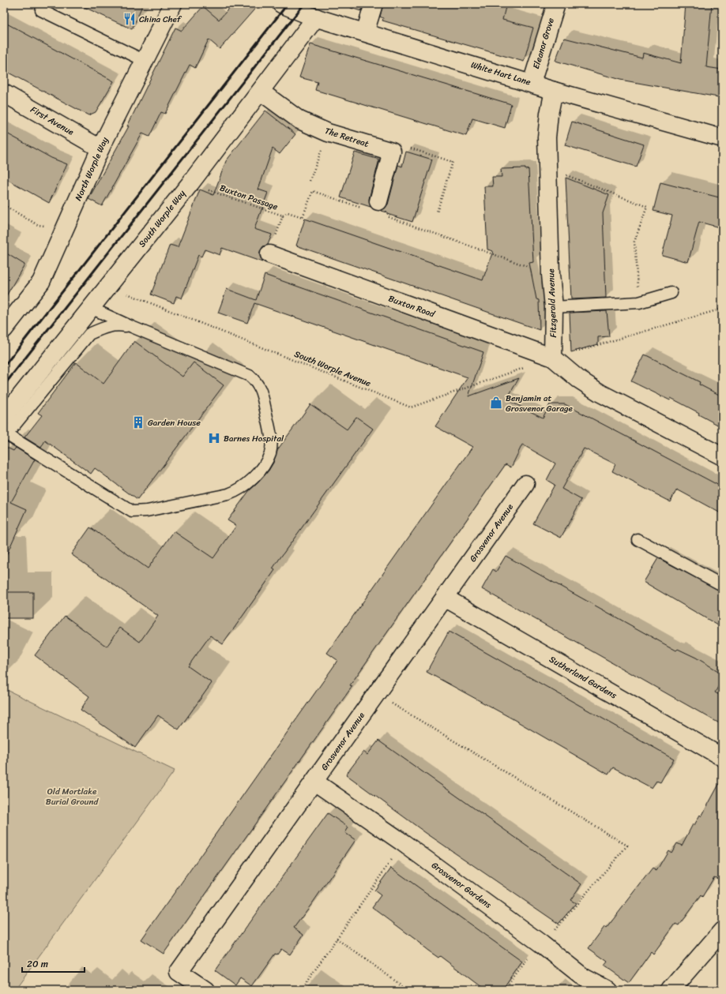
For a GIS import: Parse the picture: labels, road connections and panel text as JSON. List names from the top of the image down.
{
  "streets": {
    "main road": [
      "Eleanor Grove",
      "White Hart Lane",
      "First Avenue",
      "The Retreat",
      "North Worple Way",
      "South Worple Way",
      "Fitzgerald Avenue",
      "Buxton Road",
      "Grosvenor Avenue",
      "Sutherland Gardens",
      "Grosvenor Gardens"
    ],
    "path": ["Buxton Passage", "South Worple Avenue"]
  },
  "crossings": [
    ["Eleanor Grove", "White Hart Lane"],
    ["White Hart Lane", "South Worple Way"],
    ["White Hart Lane", "Fitzgerald Avenue"],
    ["First Avenue", "North Worple Way"],
    ["The Retreat", "South Worple Way"],
    ["Buxton Passage", "South Worple Way"],
    ["Buxton Passage", "Buxton Road"],
    ["South Worple Way", "South Worple Avenue"],
    ["Fitzgerald Avenue", "Buxton Road"],
    ["Fitzgerald Avenue", "South Worple Avenue"],
    ["Buxton Road", "South Worple Avenue"],
    ["Grosvenor Avenue", "Sutherland Gardens"],
    ["Grosvenor Avenue", "Grosvenor Gardens"]
  ],
  "parks": ["Old Mortlake Burial Ground"],
  "places": {
    "restaurant": ["China Chef"],
    "shop": ["Benjamin at Grosvenor Garage"],
    "building": ["Garden House"],
    "hospital": ["Barnes Hospital"]
  },
  "scale_bar": "20 m"
}
